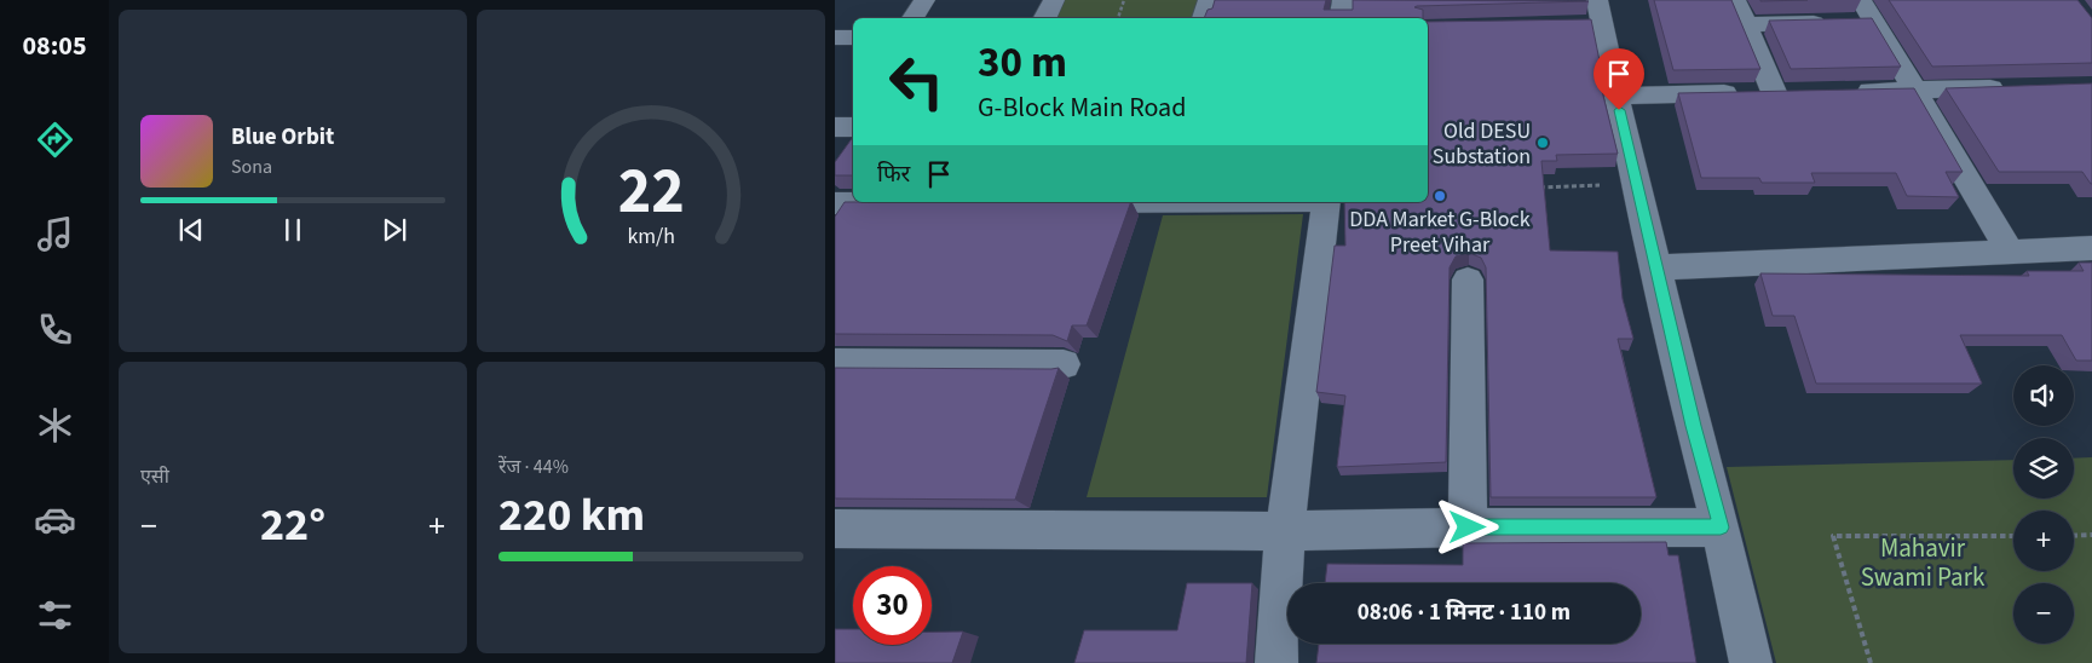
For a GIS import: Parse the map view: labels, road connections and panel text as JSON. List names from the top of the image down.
{
  "parks": ["Mahavir Swami Park"],
  "places": ["Old DESU Substation", "DDA Market G-Block Preet Vihar"],
  "page": {
    "tabs": "08:05",
    "turn": ["30 m", "G-Block Main Road"],
    "song": ["Blue Orbit", "Sona"],
    "then": "फिर",
    "tile": [
      "एसी",
      ["रेंज · 44%", "220 km"]
    ],
    "map_buttons": ["+", "−"],
    "heat": ["−", "22°", "+"],
    "limit": "30",
    "trip": "08:06 · 1 मिनट · 110 m",
    "gauge": ["22", "km/h"]
  }
}
